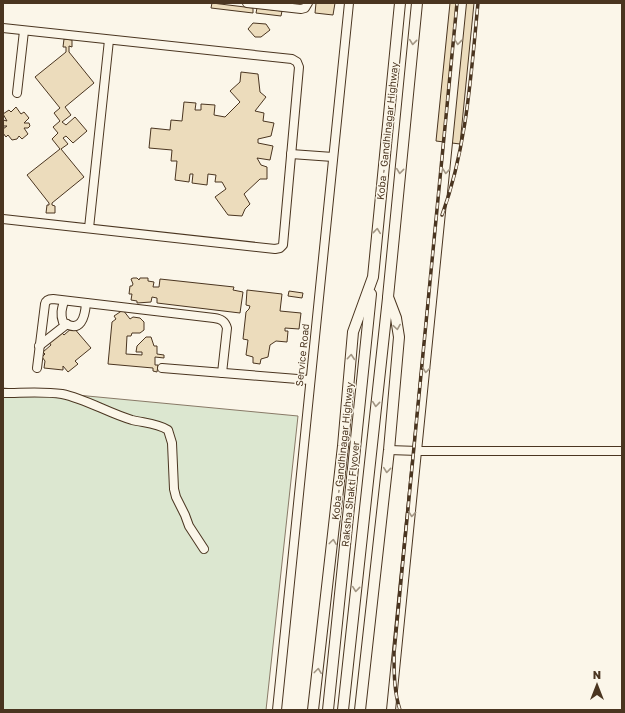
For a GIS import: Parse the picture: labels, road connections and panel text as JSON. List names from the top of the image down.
{
  "streets": {
    "main road": ["Koba - Gandhinagar Highway", "Raksha Shakti Flyover"],
    "street": ["Service Road"]
  },
  "crossings": [
    ["Koba - Gandhinagar Highway", "Raksha Shakti Flyover"]
  ],
  "north": "top"
}
